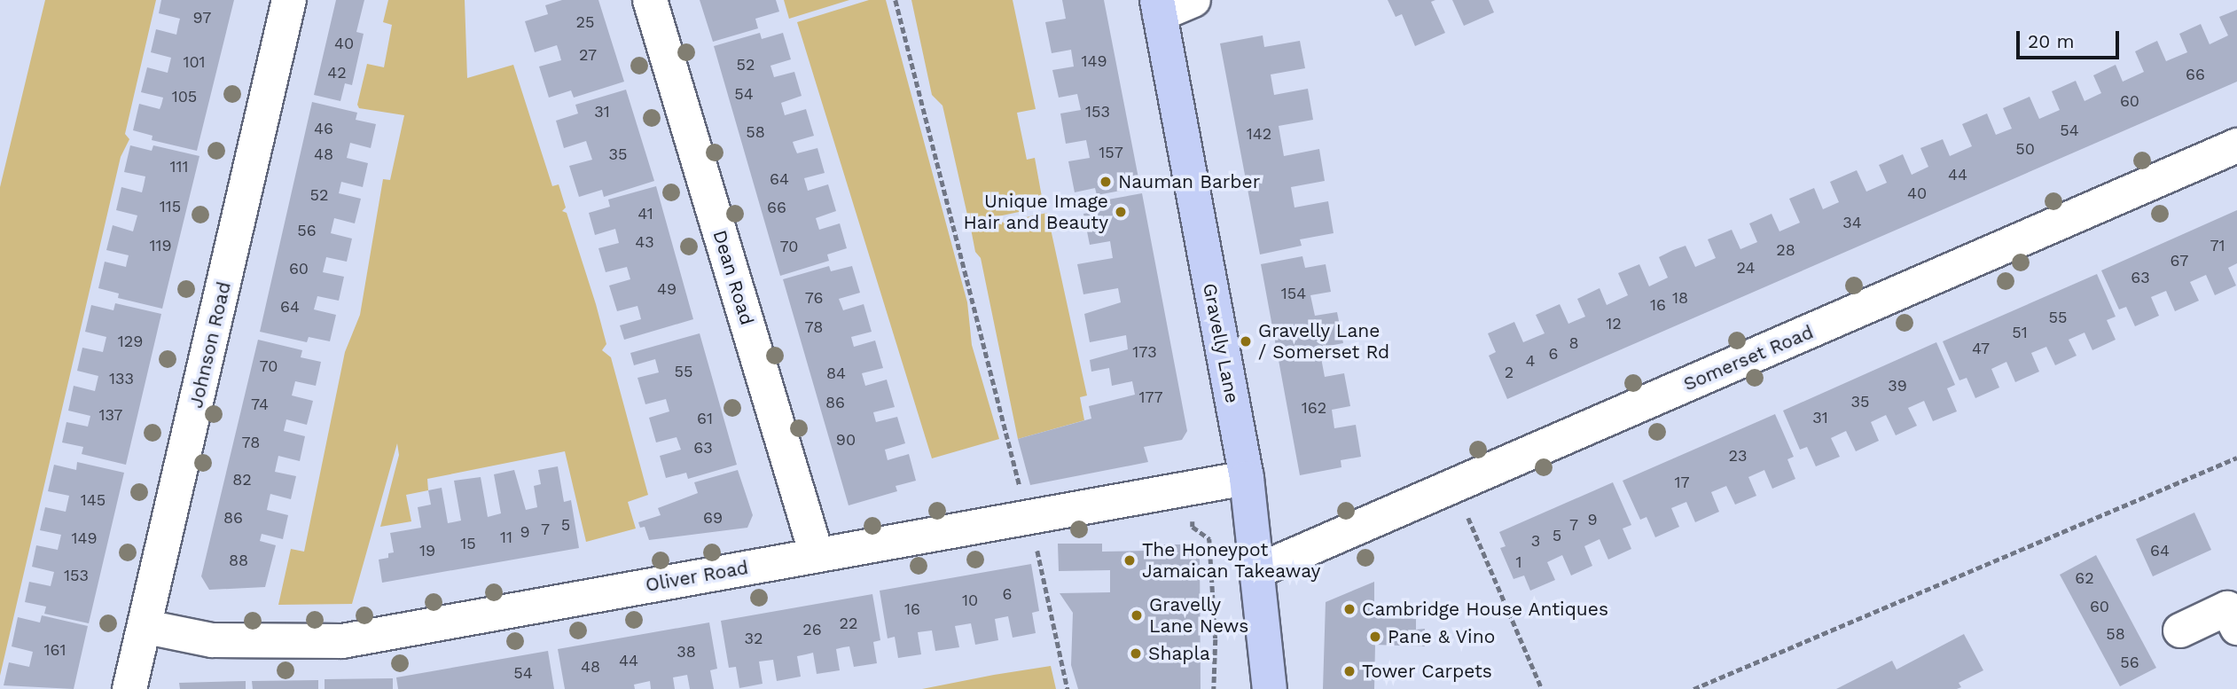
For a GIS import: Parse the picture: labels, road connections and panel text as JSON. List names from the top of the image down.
{
  "streets": {
    "main road": ["Gravelly Lane"],
    "street": [
      "Dean Road",
      "Johnson Road",
      "Somerset Road",
      "Oliver Road"
    ]
  },
  "crossings": [
    ["Dean Road", "Oliver Road"],
    ["Gravelly Lane", "Somerset Road"],
    ["Gravelly Lane", "Oliver Road"],
    ["Johnson Road", "Oliver Road"]
  ],
  "places": [
    "Nauman Barber",
    "Unique Image Hair and Beauty",
    "Gravelly Lane / Somerset Rd",
    "The Honeypot Jamaican Takeaway",
    "Cambridge House Antiques",
    "Gravelly Lane News",
    "Pane & Vino",
    "Shapla",
    "Tower Carpets"
  ],
  "house_numbers": [
    "97",
    "25",
    "40",
    "27",
    "149",
    "101",
    "52",
    "42",
    "66",
    "54",
    "105",
    "60",
    "31",
    "153",
    "46",
    "54",
    "58",
    "142",
    "50",
    "157",
    "48",
    "35",
    "111",
    "44",
    "64",
    "40",
    "52",
    "115",
    "66",
    "41",
    "34",
    "56",
    "43",
    "119",
    "71",
    "70",
    "28",
    "67",
    "24",
    "60",
    "63",
    "49",
    "154",
    "76",
    "18",
    "16",
    "64",
    "55",
    "12",
    "78",
    "51",
    "129",
    "8",
    "47",
    "173",
    "6",
    "4",
    "70",
    "55",
    "2",
    "84",
    "133",
    "39",
    "177",
    "35",
    "86",
    "74",
    "162",
    "137",
    "31",
    "61",
    "90",
    "78",
    "63",
    "23",
    "82",
    "17",
    "145",
    "86",
    "69",
    "9",
    "5",
    "7",
    "7",
    "9",
    "5",
    "11",
    "149",
    "3",
    "15",
    "19",
    "64",
    "88",
    "1",
    "153",
    "62",
    "6",
    "10",
    "60",
    "16",
    "22",
    "26",
    "58",
    "32",
    "161",
    "38",
    "44",
    "56",
    "48",
    "54"
  ],
  "scale_bar": "20 m"
}
